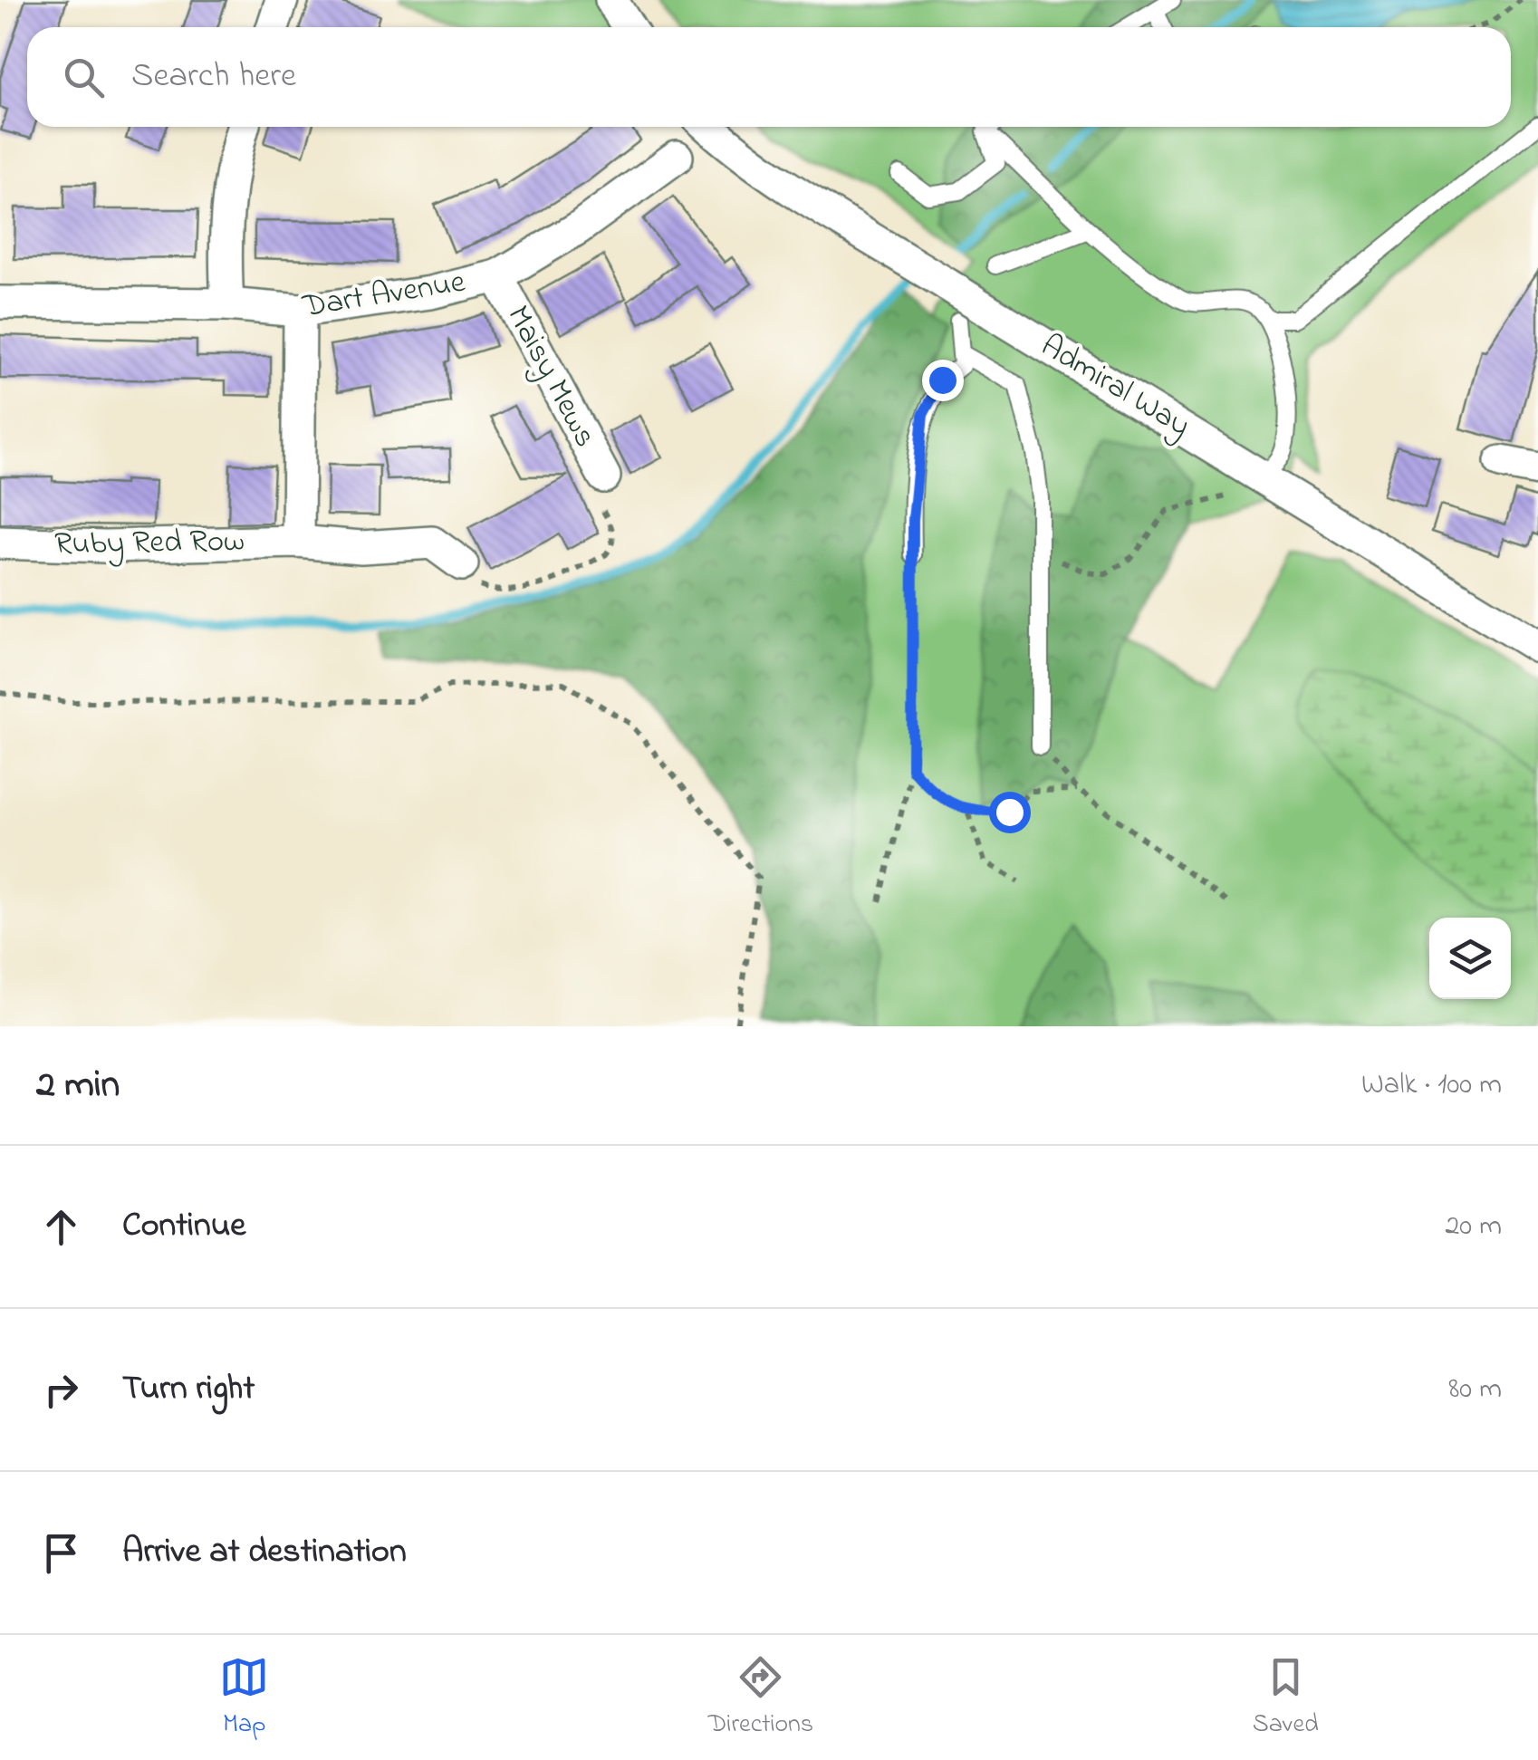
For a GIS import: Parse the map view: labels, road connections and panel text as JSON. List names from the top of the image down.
{
  "streets": {
    "street": [
      "Dart Avenue",
      "Maisy Mews",
      "Admiral Way",
      "Ruby Red Row"
    ]
  },
  "crossings": [
    ["Dart Avenue", "Maisy Mews"]
  ],
  "page": {
    "search": "Search here",
    "heading": ["2 min", "Walk · 100 m"],
    "list": [
      ["Continue", "20 m"],
      ["Turn right", "80 m"],
      "Arrive at destination"
    ],
    "nav": ["Map", "Directions", "Saved"]
  }
}
